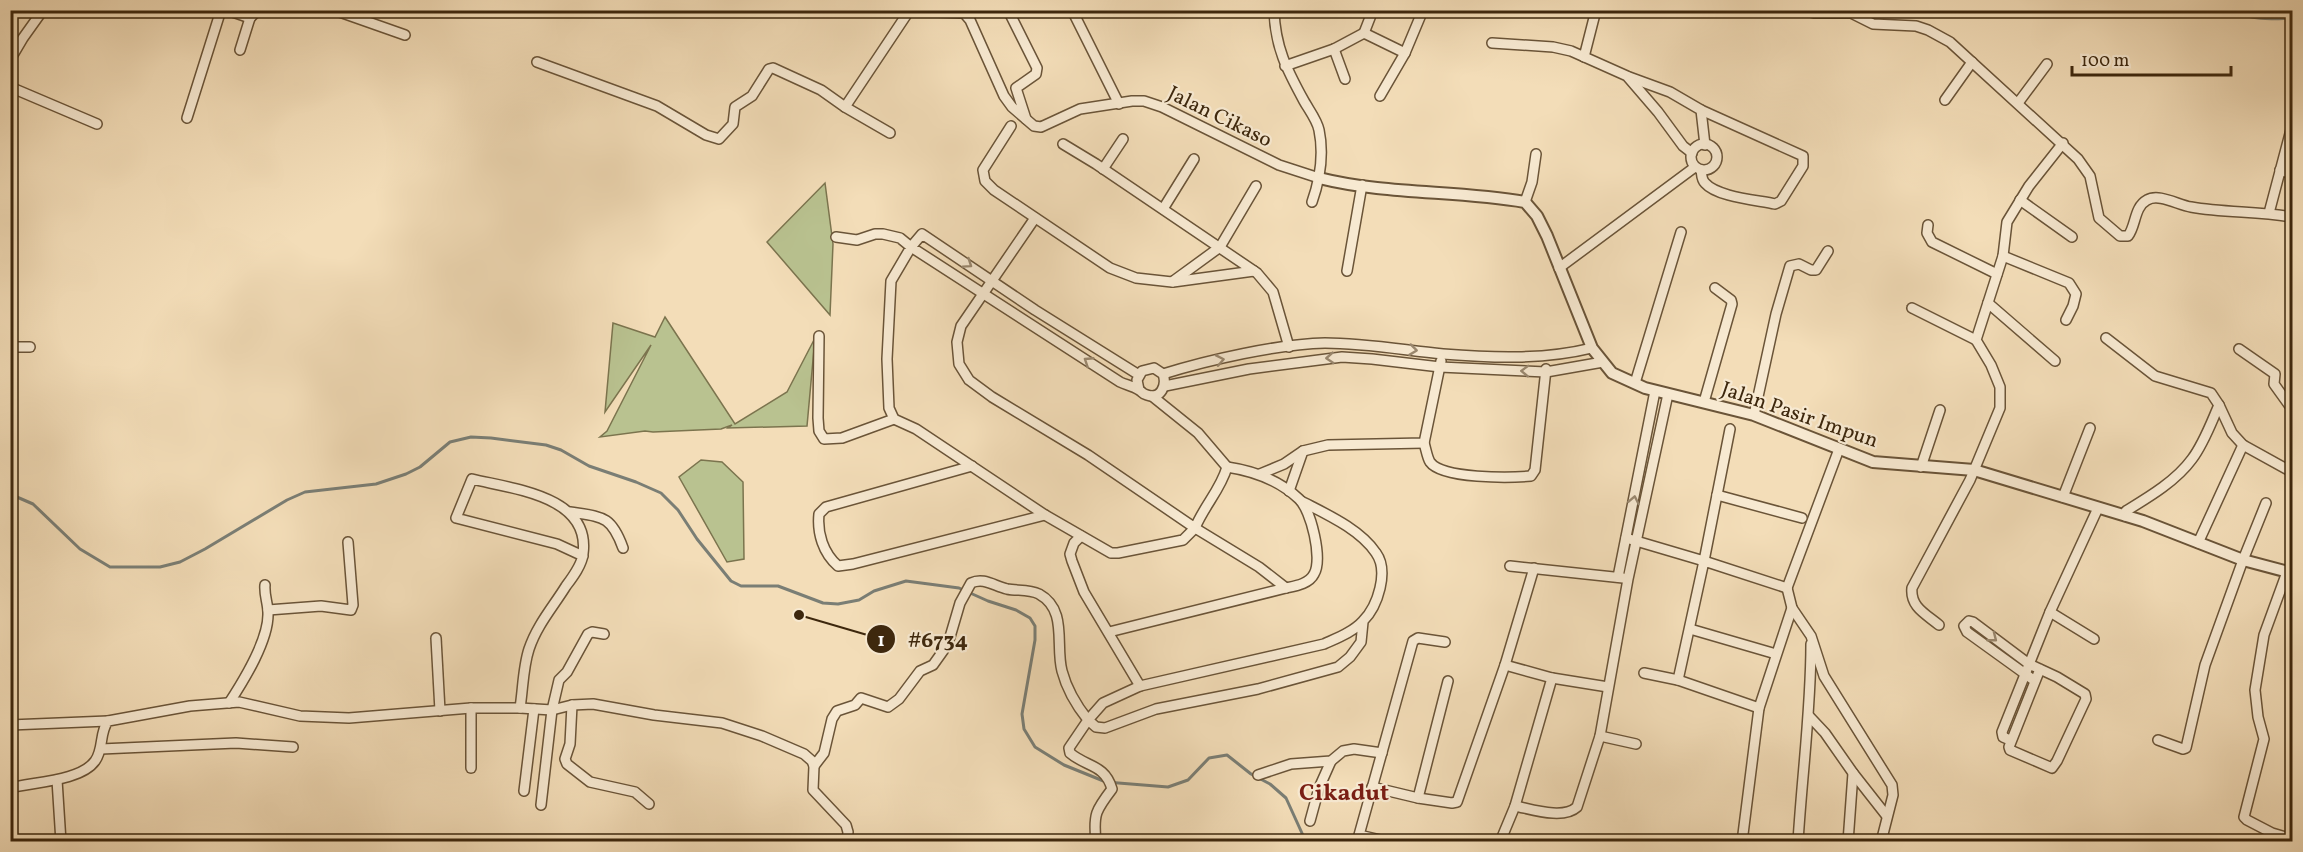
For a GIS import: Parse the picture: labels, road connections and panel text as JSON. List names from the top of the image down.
{
  "streets": {
    "street": ["Jalan Cikaso", "Jalan Pasir Impun"]
  },
  "districts": ["Cikadut"],
  "places": ["#6734"],
  "scale_bar": "100 m"
}
